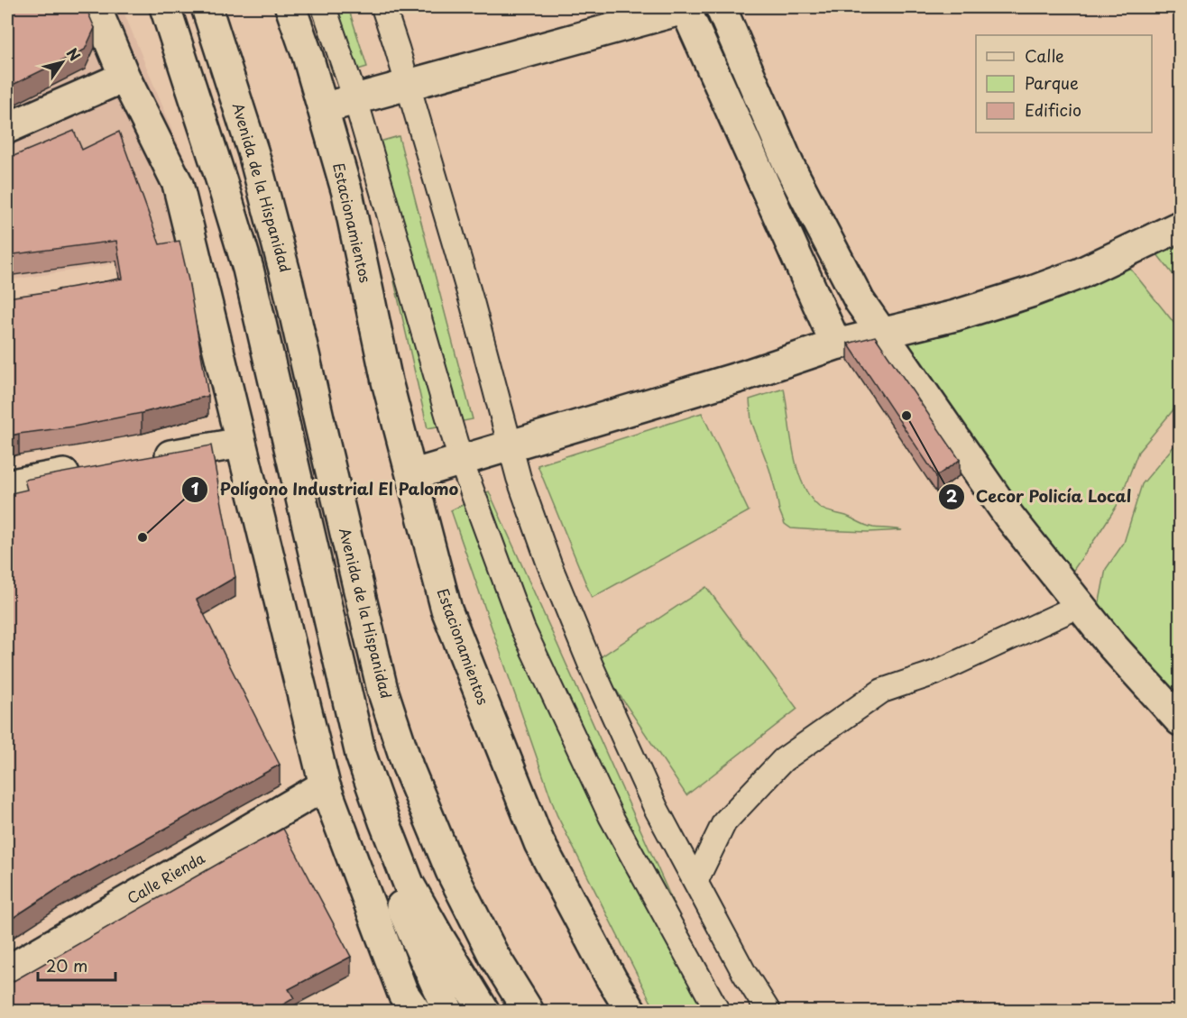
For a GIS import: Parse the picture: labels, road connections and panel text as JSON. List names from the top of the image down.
{
  "streets": {
    "street": ["Avenida de la Hispanidad", "Estacionamientos", "Calle Rienda"]
  },
  "places": ["Cecor Policía Local", "Polígono Industrial El Palomo"],
  "legend": ["Calle", "Parque", "Edificio"],
  "scale_bar": "20 m",
  "north": "top right"
}
